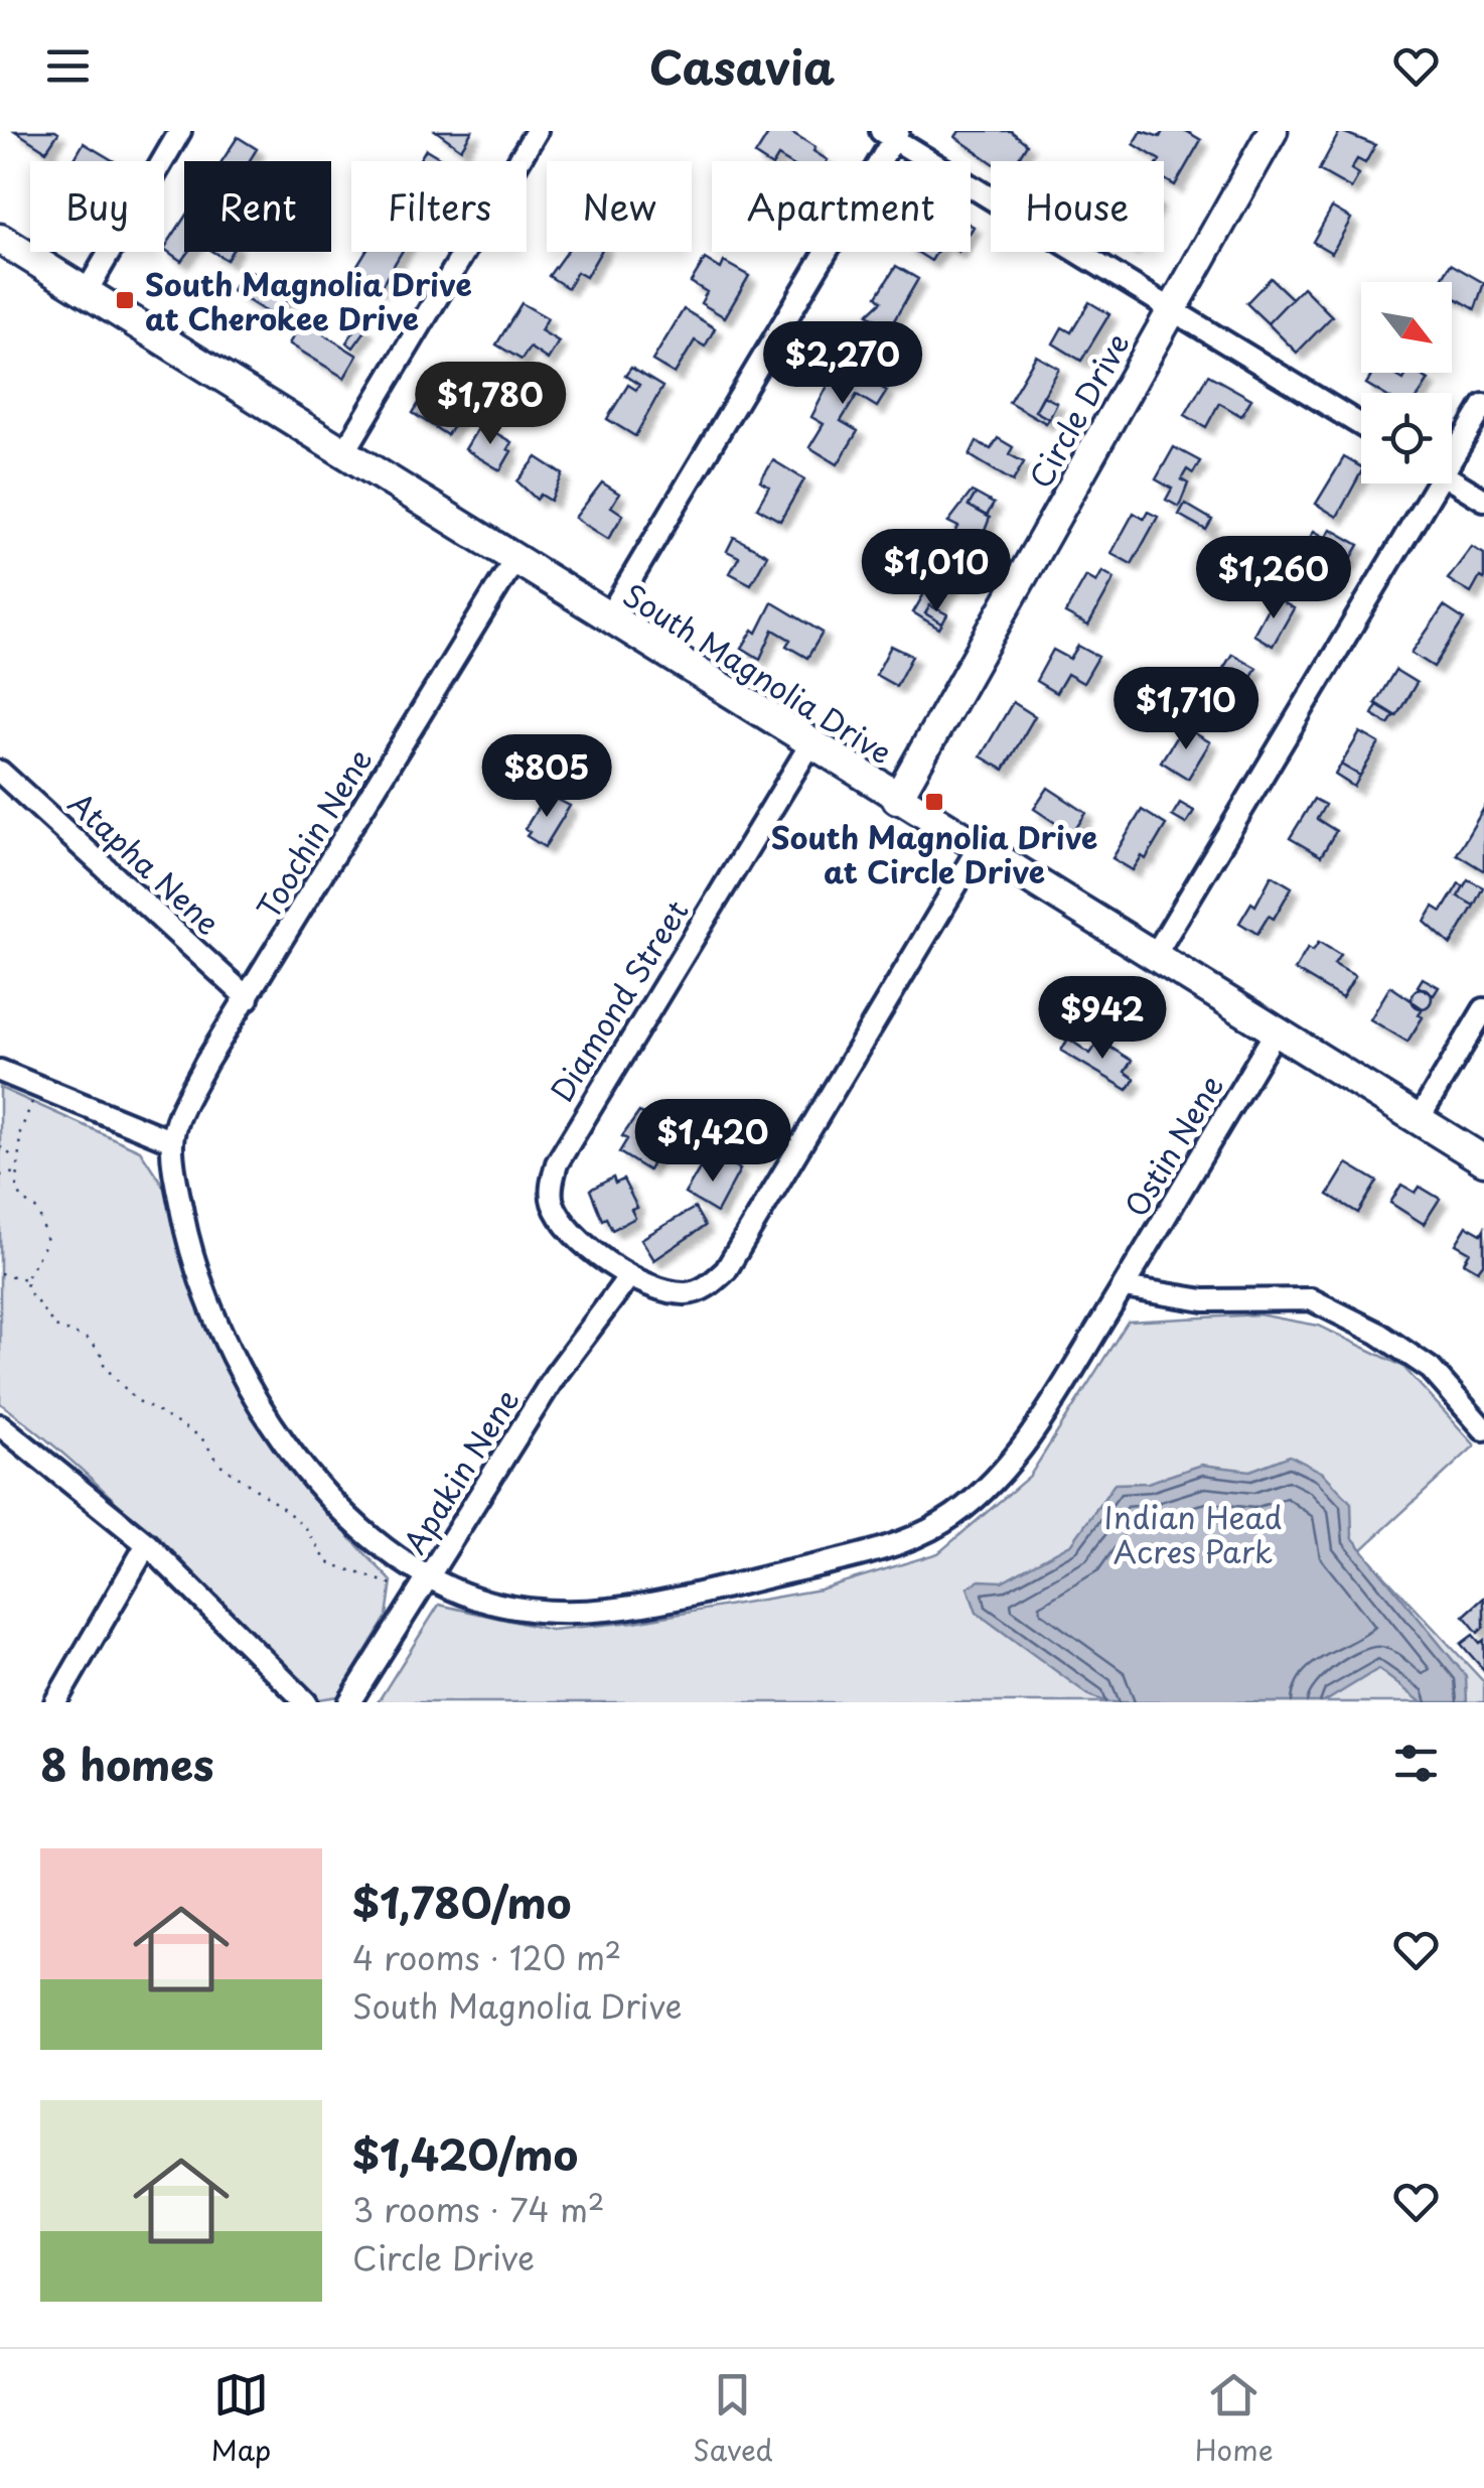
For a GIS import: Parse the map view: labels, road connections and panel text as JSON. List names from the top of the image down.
{
  "streets": {
    "main road": ["Circle Drive", "South Magnolia Drive"],
    "street": [
      "Toochin Nene",
      "Atapha Nene",
      "Diamond Street",
      "Ostin Nene",
      "Apakin Nene"
    ]
  },
  "crossings": [
    ["Circle Drive", "South Magnolia Drive"],
    ["South Magnolia Drive", "Toochin Nene"],
    ["South Magnolia Drive", "Diamond Street"],
    ["South Magnolia Drive", "Ostin Nene"],
    ["Toochin Nene", "Atapha Nene"],
    ["Toochin Nene", "Ostin Nene"],
    ["Diamond Street", "Apakin Nene"],
    ["Ostin Nene", "Apakin Nene"]
  ],
  "parks": ["Indian Head Acres Park"],
  "places": {
    "transit": ["South Magnolia Drive at Cherokee Drive", "South Magnolia Drive at Circle Drive"]
  },
  "north": "bottom right",
  "page": {
    "header": "Casavia",
    "chip": [
      "Buy",
      "Rent",
      "Filters",
      "New",
      "Apartment",
      "House"
    ],
    "price": [
      "$2,270",
      "$1,780",
      "$1,010",
      "$1,260",
      "$1,710",
      "$805",
      "$942",
      "$1,420"
    ],
    "heading": "8 homes",
    "list": [
      {
        "name": "$1,780/mo",
        "note": "4 rooms · 120 m² · South Magnolia Drive"
      },
      {
        "name": "$1,420/mo",
        "note": "3 rooms · 74 m² · Circle Drive"
      }
    ],
    "tabs": ["Map", "Saved", "Home"]
  }
}
